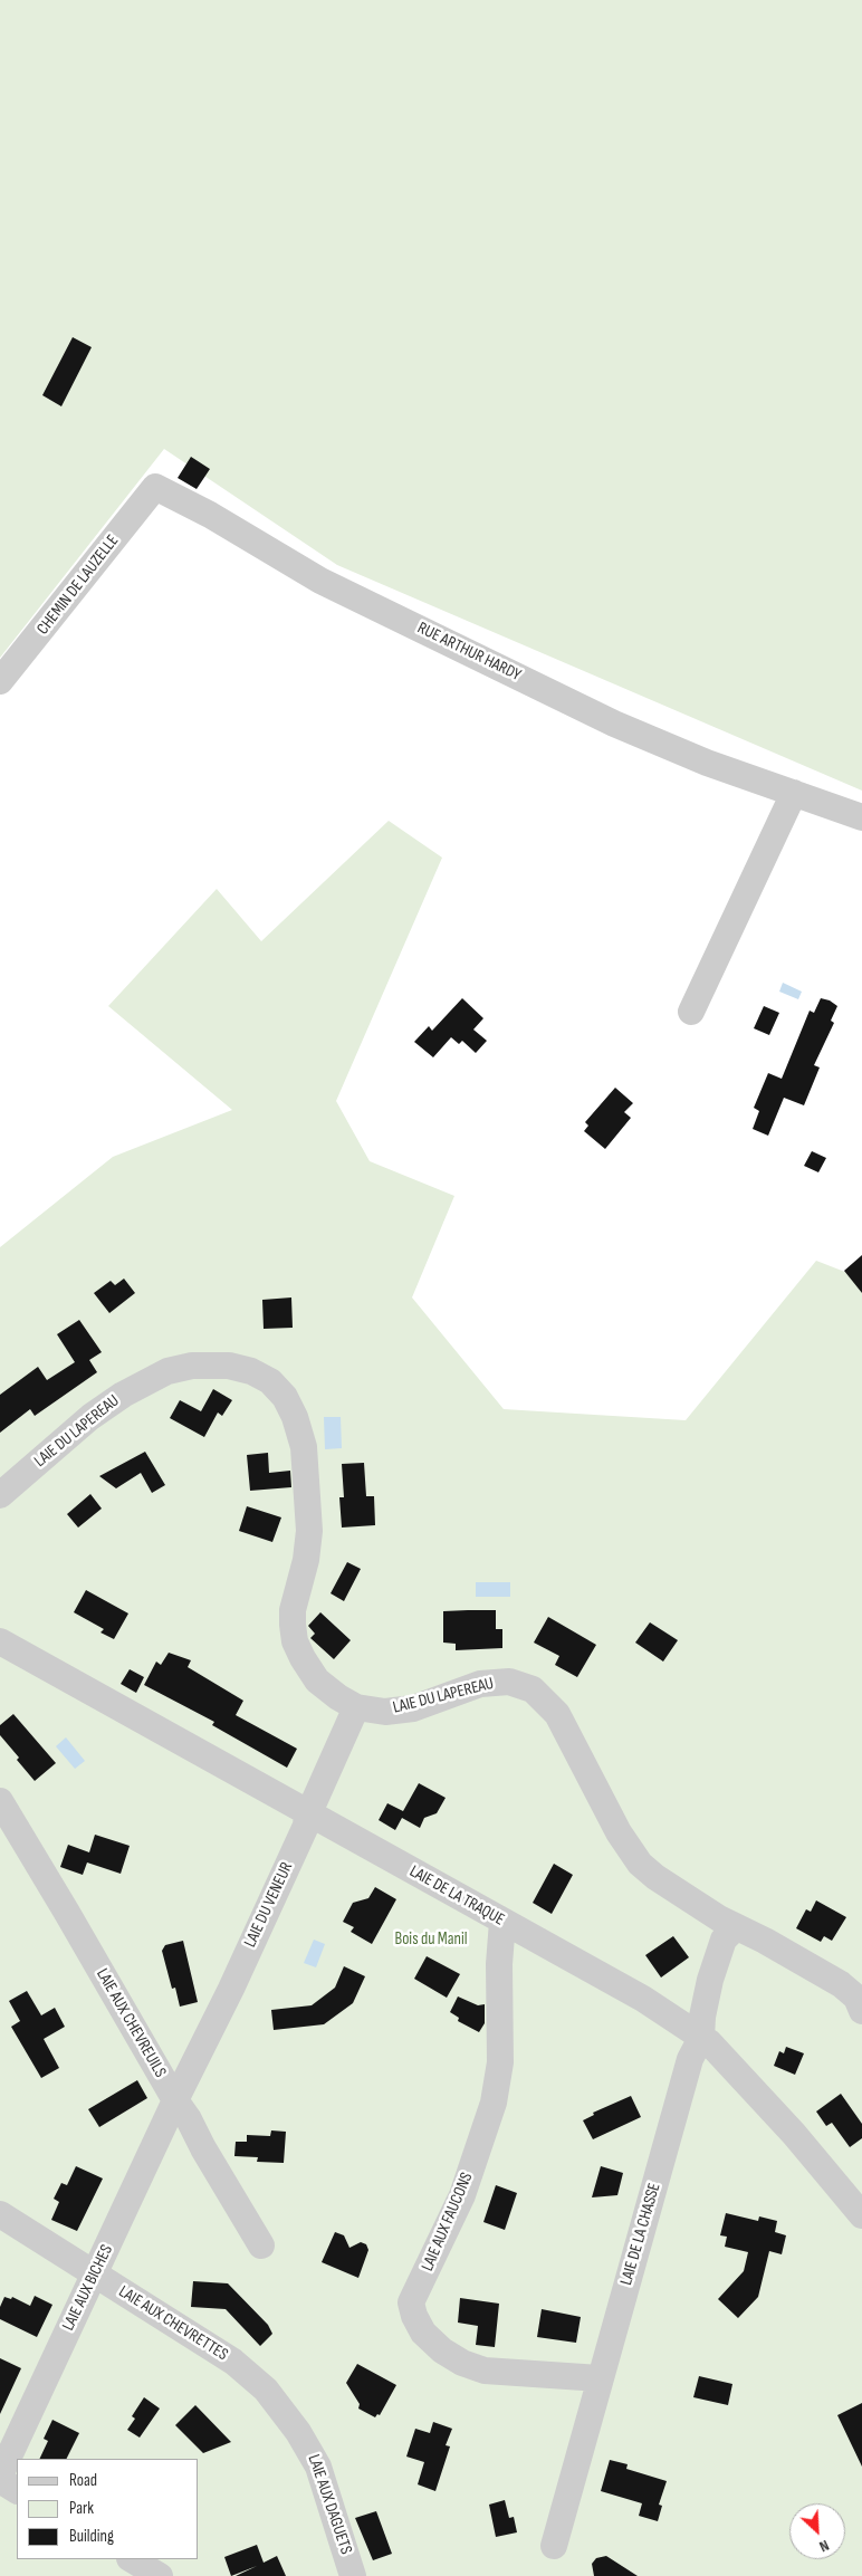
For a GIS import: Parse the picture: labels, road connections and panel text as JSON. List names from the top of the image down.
{
  "streets": {
    "street": [
      "CHEMIN DE LAUZELLE",
      "RUE ARTHUR HARDY",
      "LAIE DU LAPEREAU",
      "LAIE DE LA TRAQUE",
      "LAIE DU VENEUR",
      "LAIE AUX CHEVREUILS",
      "LAIE AUX FAUCONS",
      "LAIE DE LA CHASSE",
      "LAIE AUX BICHES",
      "LAIE AUX CHEVRETTES",
      "LAIE AUX DAGUETS"
    ]
  },
  "crossings": [
    ["CHEMIN DE LAUZELLE", "RUE ARTHUR HARDY"],
    ["LAIE DU LAPEREAU", "LAIE DU VENEUR"],
    ["LAIE DU LAPEREAU", "LAIE DE LA CHASSE"],
    ["LAIE DE LA TRAQUE", "LAIE DU VENEUR"],
    ["LAIE DE LA TRAQUE", "LAIE AUX FAUCONS"],
    ["LAIE DE LA TRAQUE", "LAIE DE LA CHASSE"],
    ["LAIE DU VENEUR", "LAIE AUX CHEVREUILS"],
    ["LAIE DU VENEUR", "LAIE AUX BICHES"],
    ["LAIE AUX CHEVREUILS", "LAIE AUX BICHES"],
    ["LAIE AUX FAUCONS", "LAIE DE LA CHASSE"],
    ["LAIE AUX BICHES", "LAIE AUX CHEVRETTES"],
    ["LAIE AUX CHEVRETTES", "LAIE AUX DAGUETS"]
  ],
  "parks": ["Bois du Manil"],
  "legend": ["Road", "Park", "Building"],
  "north": "bottom right"
}
